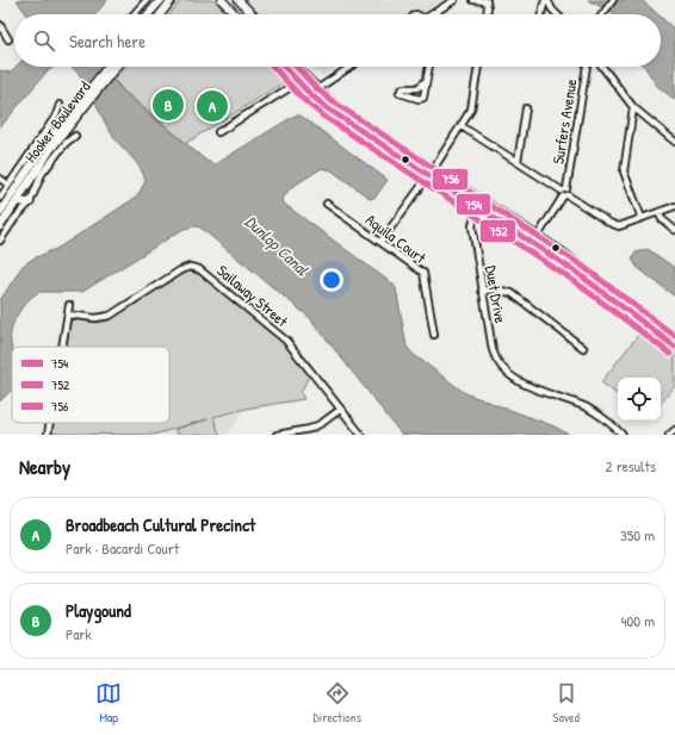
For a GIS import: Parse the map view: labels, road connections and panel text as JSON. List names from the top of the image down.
{
  "streets": {
    "main road": ["Hooker Boulevard"],
    "street": [
      "Surfers Avenue",
      "Aquila Court",
      "Duet Drive",
      "Sailaway Street"
    ]
  },
  "water": ["Dunlop Canal"],
  "lines": ["transit line 754", "transit line 752", "transit line 756"],
  "legend": ["754", "752", "756"],
  "page": {
    "search": "Search here",
    "pins": ["B", "A"],
    "heading": ["Nearby", "2 results"],
    "list": [
      {
        "mark": "A",
        "name": "Broadbeach Cultural Precinct",
        "note": "Park · Bacardi Court",
        "value": "350 m"
      },
      {
        "mark": "B",
        "name": "Playgound",
        "note": "Park",
        "value": "400 m"
      }
    ],
    "nav": ["Map", "Directions", "Saved"]
  }
}
